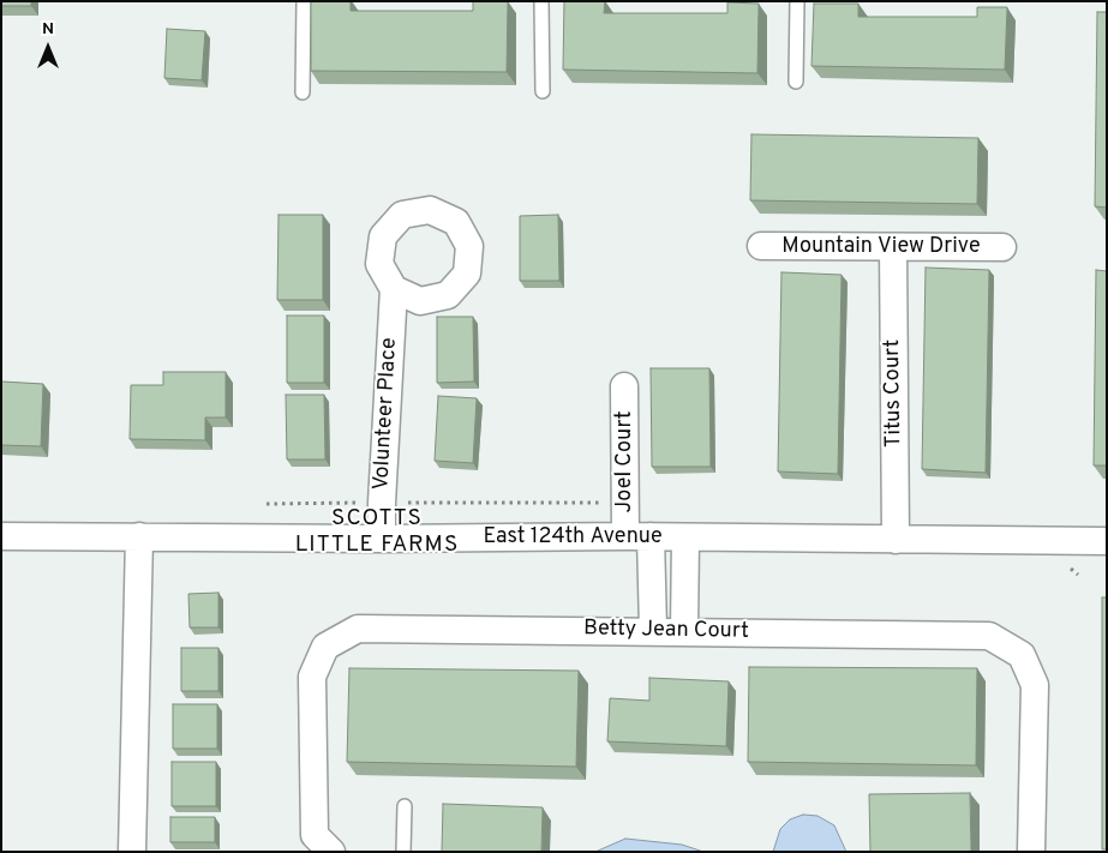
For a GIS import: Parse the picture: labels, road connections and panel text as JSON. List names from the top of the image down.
{
  "streets": {
    "street": [
      "Mountain View Drive",
      "Titus Court",
      "Volunteer Place",
      "Joel Court",
      "East 124th Avenue",
      "Betty Jean Court"
    ]
  },
  "crossings": [
    ["Mountain View Drive", "Titus Court"],
    ["Titus Court", "East 124th Avenue"],
    ["Volunteer Place", "East 124th Avenue"],
    ["Joel Court", "East 124th Avenue"],
    ["Joel Court", "Betty Jean Court"]
  ],
  "districts": ["SCOTTS LITTLE FARMS"],
  "north": "top"
}
